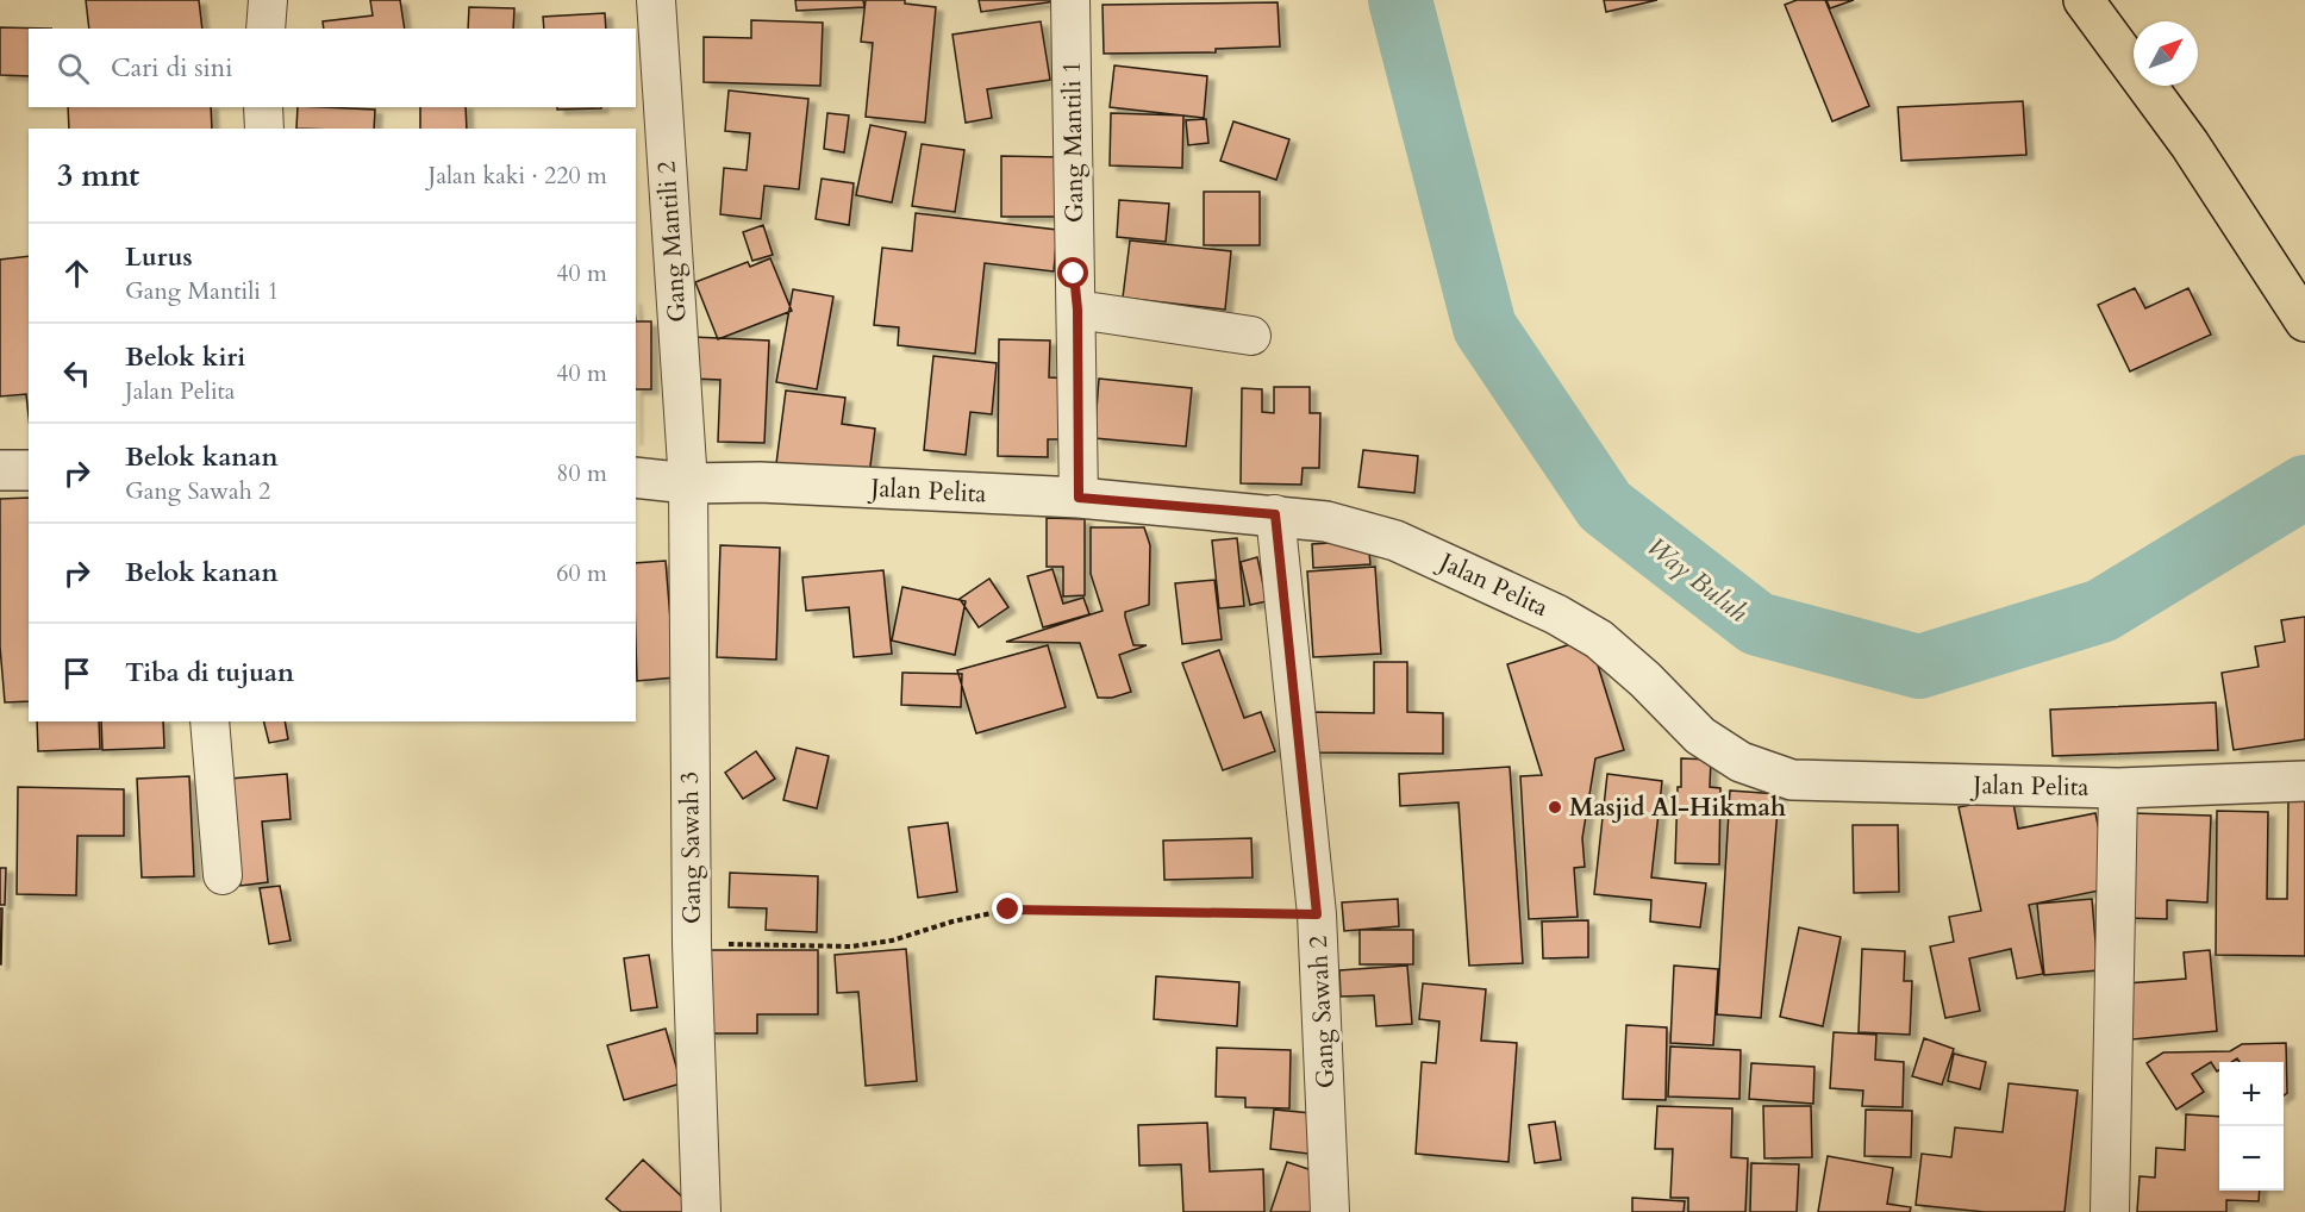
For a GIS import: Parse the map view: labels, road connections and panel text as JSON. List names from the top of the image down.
{
  "streets": {
    "street": [
      "Gang Mantili 1",
      "Gang Mantili 2",
      "Jalan Pelita",
      "Gang Sawah 3",
      "Gang Sawah 2"
    ]
  },
  "crossings": [
    ["Gang Mantili 1", "Jalan Pelita"],
    ["Gang Mantili 2", "Jalan Pelita"],
    ["Gang Mantili 2", "Gang Sawah 3"],
    ["Jalan Pelita", "Gang Sawah 3"],
    ["Jalan Pelita", "Gang Sawah 2"]
  ],
  "water": ["Way Buluh"],
  "places": ["Masjid Al-Hikmah"],
  "north": "top right",
  "page": {
    "search": "Cari di sini",
    "heading": ["3 mnt", "Jalan kaki · 220 m"],
    "list": [
      ["Lurus", "Gang Mantili 1", "40 m"],
      ["Belok kiri", "Jalan Pelita", "40 m"],
      ["Belok kanan", "Gang Sawah 2", "80 m"],
      ["Belok kanan", "60 m"],
      "Tiba di tujuan"
    ],
    "map_buttons": ["+", "−"]
  }
}
